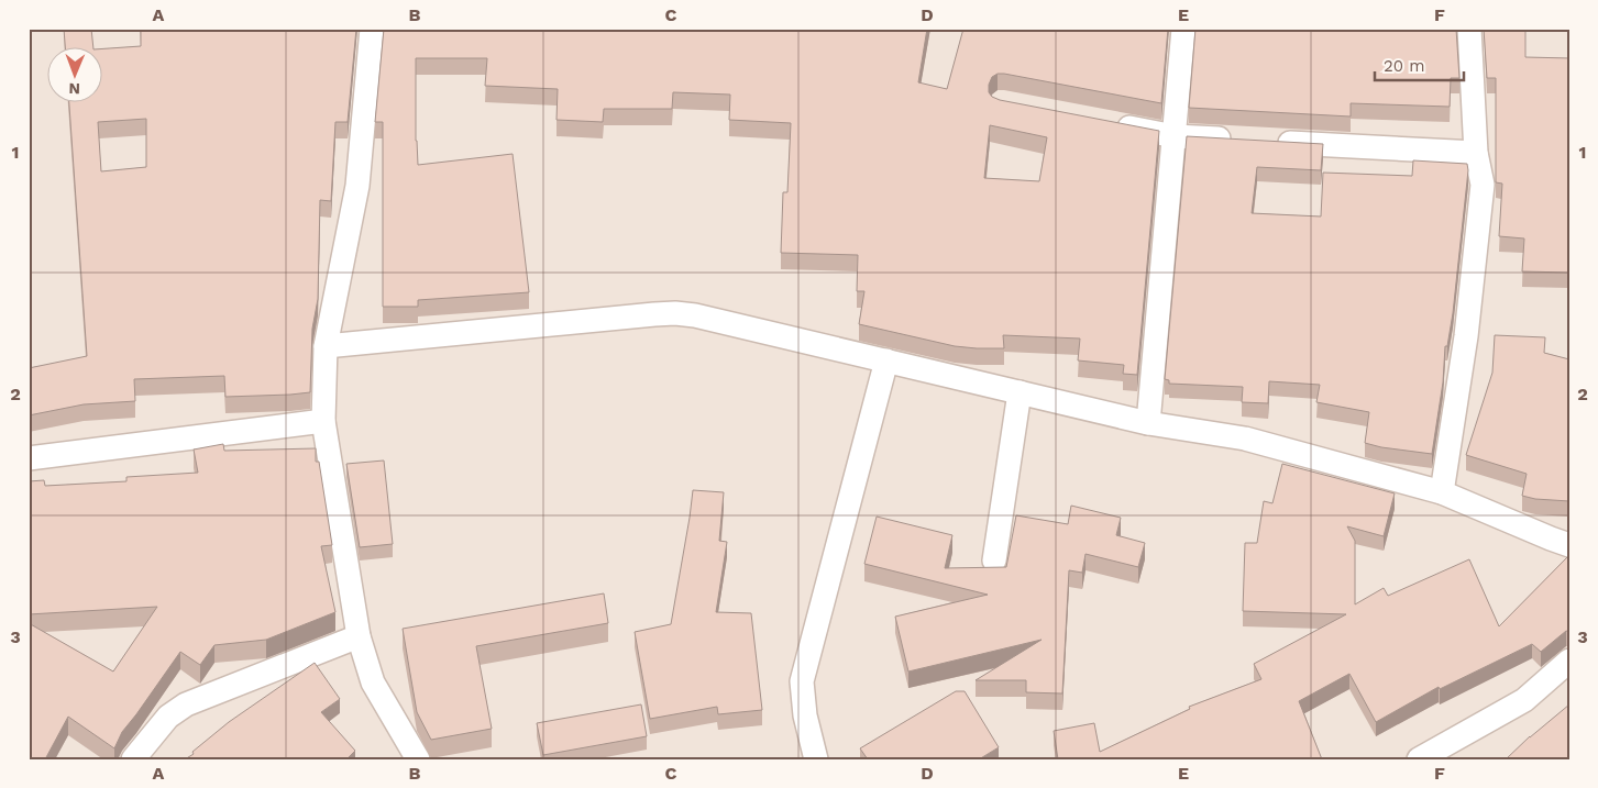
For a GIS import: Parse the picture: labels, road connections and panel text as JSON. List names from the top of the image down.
{
  "scale_bar": "20 m",
  "north": "bottom",
  "grid": {
    "columns": [
      "A",
      "B",
      "C",
      "D",
      "E",
      "F"
    ],
    "rows": ["1", "2", "3"]
  }
}
